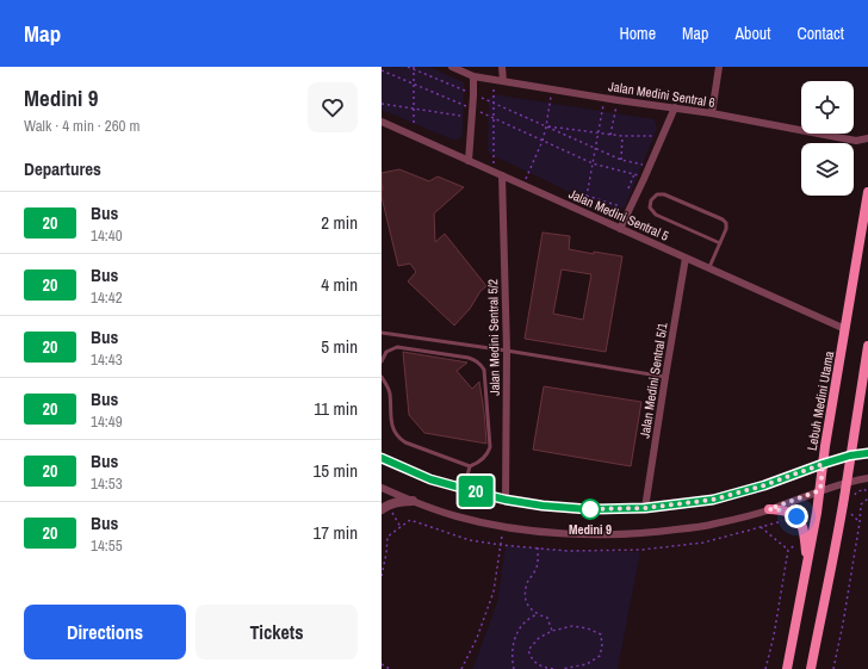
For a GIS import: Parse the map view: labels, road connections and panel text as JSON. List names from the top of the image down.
{
  "streets": {
    "main road": ["Lebuh Medini Utama"],
    "street": [
      "Jalan Medini Sentral 6",
      "Jalan Medini Sentral 5",
      "Jalan Medini Sentral 5/2",
      "Jalan Medini Sentral 5/1"
    ]
  },
  "crossings": [
    ["Jalan Medini Sentral 5", "Jalan Medini Sentral 5/2"],
    ["Jalan Medini Sentral 5", "Jalan Medini Sentral 5/1"],
    ["Jalan Medini Sentral 5", "Lebuh Medini Utama"]
  ],
  "places": ["Medini 9"],
  "lines": ["bus line 20"],
  "page": {
    "header": "Map",
    "nav": [
      "Home",
      "Map",
      "About",
      "Contact"
    ],
    "heading": [
      ["Medini 9", "Walk · 4 min · 260 m"],
      "Departures"
    ],
    "on_map": "20",
    "list": [
      {
        "mark": "20",
        "name": "Bus",
        "note": "14:40",
        "value": "2 min"
      },
      {
        "mark": "20",
        "name": "Bus",
        "note": "14:42",
        "value": "4 min"
      },
      {
        "mark": "20",
        "name": "Bus",
        "note": "14:43",
        "value": "5 min"
      },
      {
        "mark": "20",
        "name": "Bus",
        "note": "14:49",
        "value": "11 min"
      },
      {
        "mark": "20",
        "name": "Bus",
        "note": "14:53",
        "value": "15 min"
      },
      {
        "mark": "20",
        "name": "Bus",
        "note": "14:55",
        "value": "17 min"
      }
    ],
    "buttons": ["Directions", "Tickets"]
  }
}
